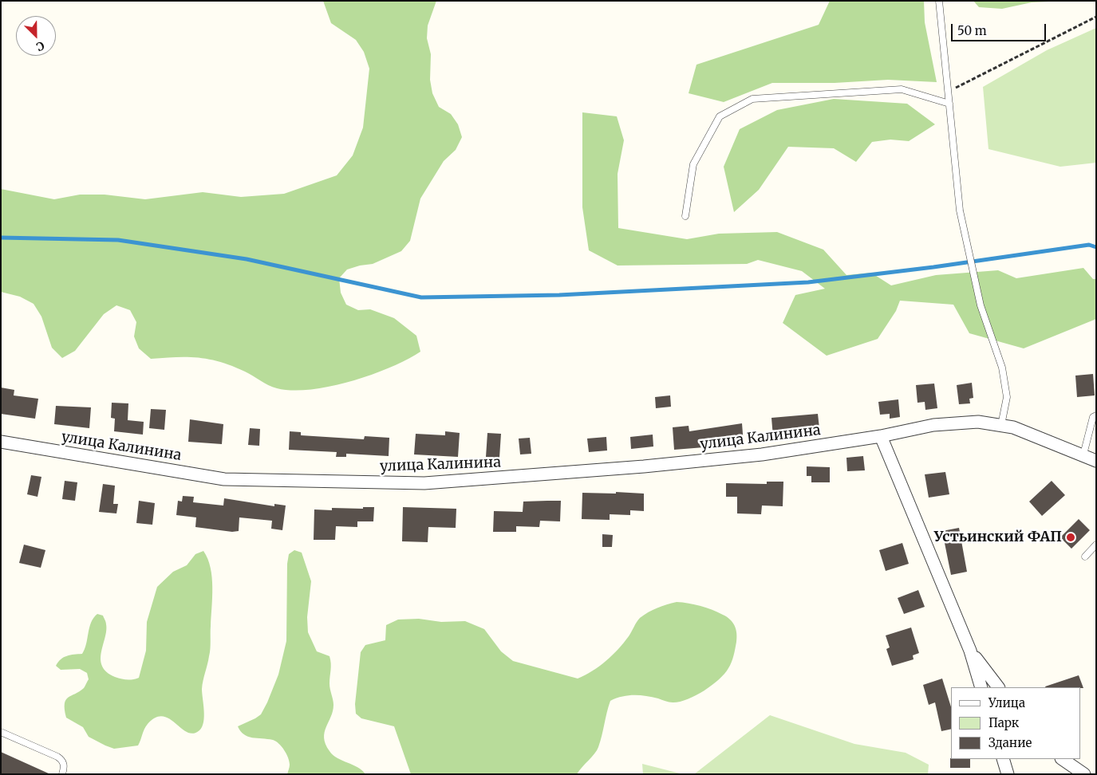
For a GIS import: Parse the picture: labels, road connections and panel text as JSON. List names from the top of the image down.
{
  "streets": {
    "street": ["улица Калинина"]
  },
  "places": ["Устьинский ФАП"],
  "legend": ["Улица", "Парк", "Здание"],
  "scale_bar": "50 m",
  "north": "bottom right"
}
